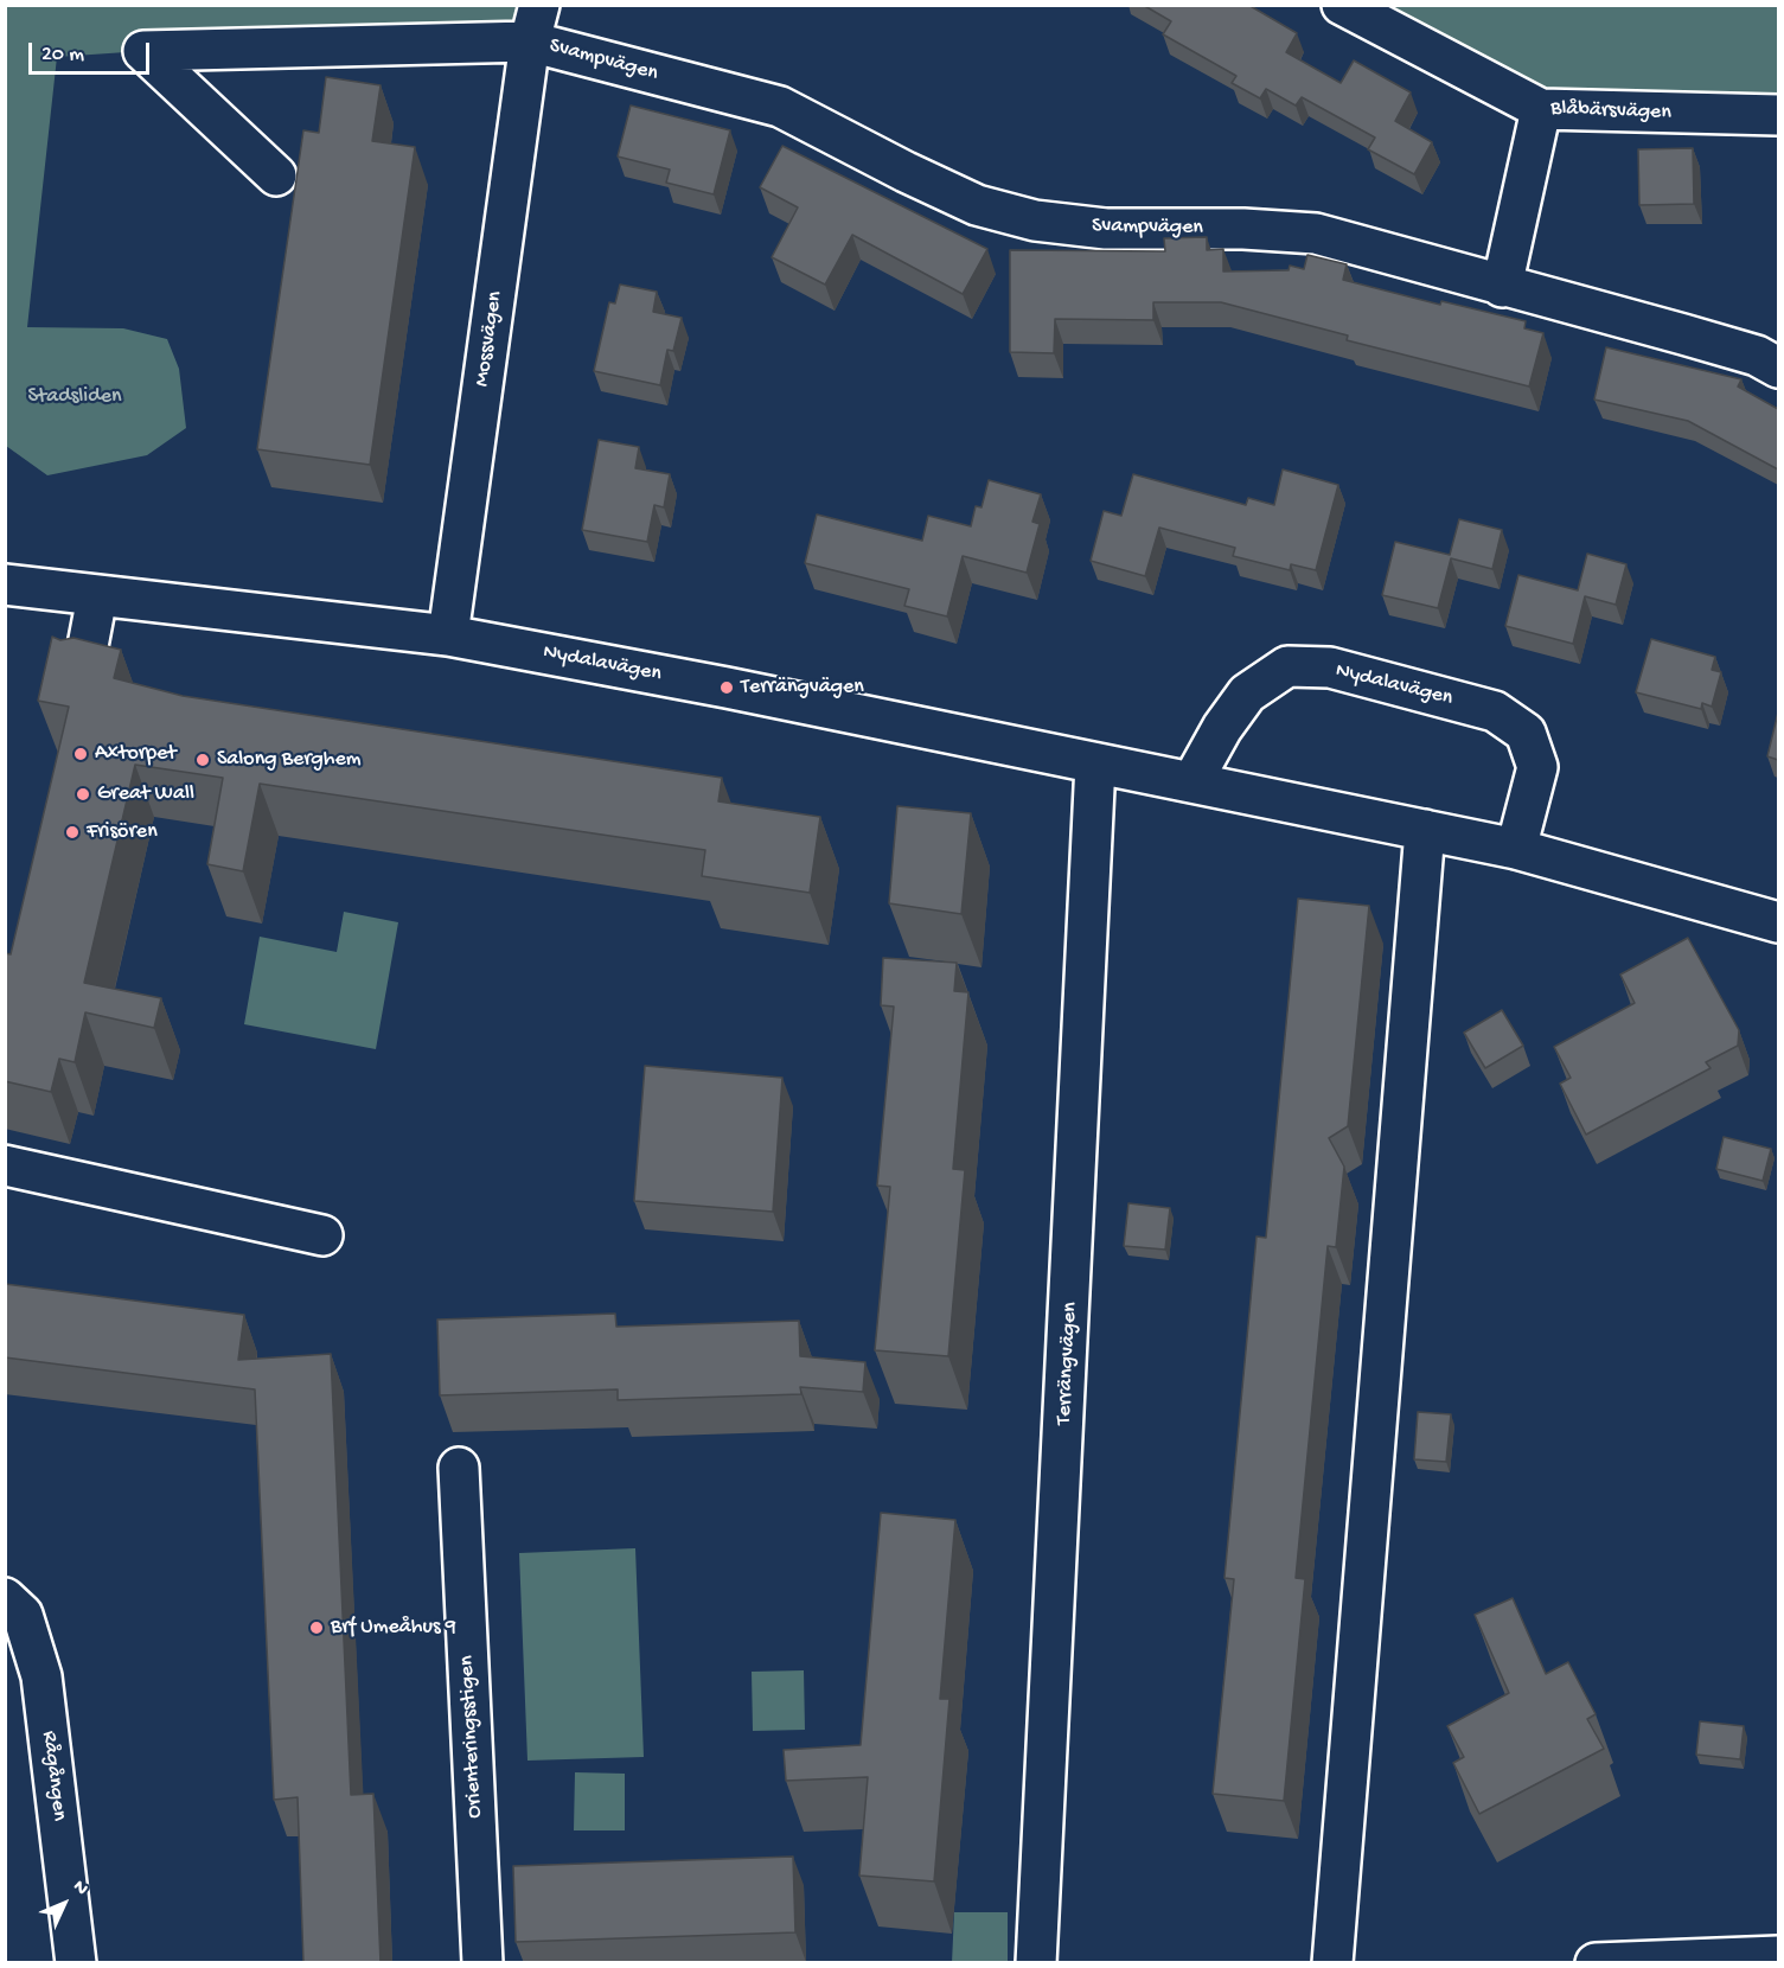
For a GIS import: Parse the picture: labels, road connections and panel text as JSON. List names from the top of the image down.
{
  "streets": {
    "street": [
      "Svampvägen",
      "Blåbärsvägen",
      "Mossvägen",
      "Nydalavägen",
      "Terrängvägen",
      "Orienteringsstigen",
      "Rågången"
    ]
  },
  "crossings": [
    ["Svampvägen", "Mossvägen"],
    ["Mossvägen", "Nydalavägen"],
    ["Nydalavägen", "Terrängvägen"]
  ],
  "parks": ["Stadsliden"],
  "places": [
    "Terrängvägen",
    "Axtorpet",
    "Salong Berghem",
    "Great Wall",
    "Frisören",
    "Brf Umeåhus 9"
  ],
  "scale_bar": "20 m",
  "north": "top right"
}
